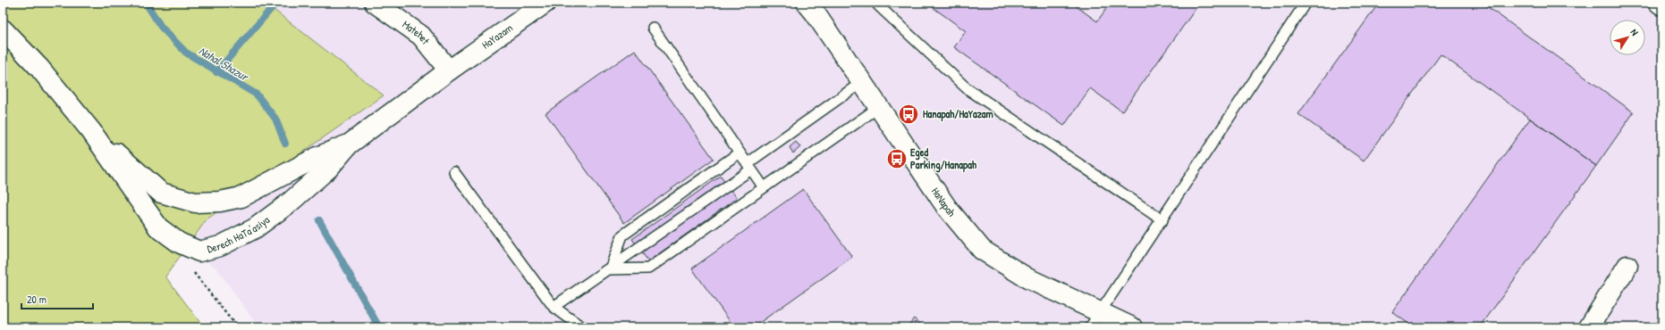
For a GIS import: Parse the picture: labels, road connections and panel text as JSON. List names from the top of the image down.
{
  "streets": {
    "street": [
      "Matehet",
      "HaYazam",
      "HaNapah",
      "Derech HaTa'asiya"
    ]
  },
  "crossings": [
    ["Matehet", "HaYazam"],
    ["Matehet", "Derech HaTa'asiya"],
    ["HaYazam", "Derech HaTa'asiya"]
  ],
  "water": ["Nahal Shazur"],
  "places": {
    "bus stop": ["Hanapah/HaYazam", "Eged Parking/Hanapah"]
  },
  "scale_bar": "20 m",
  "north": "top right"
}
